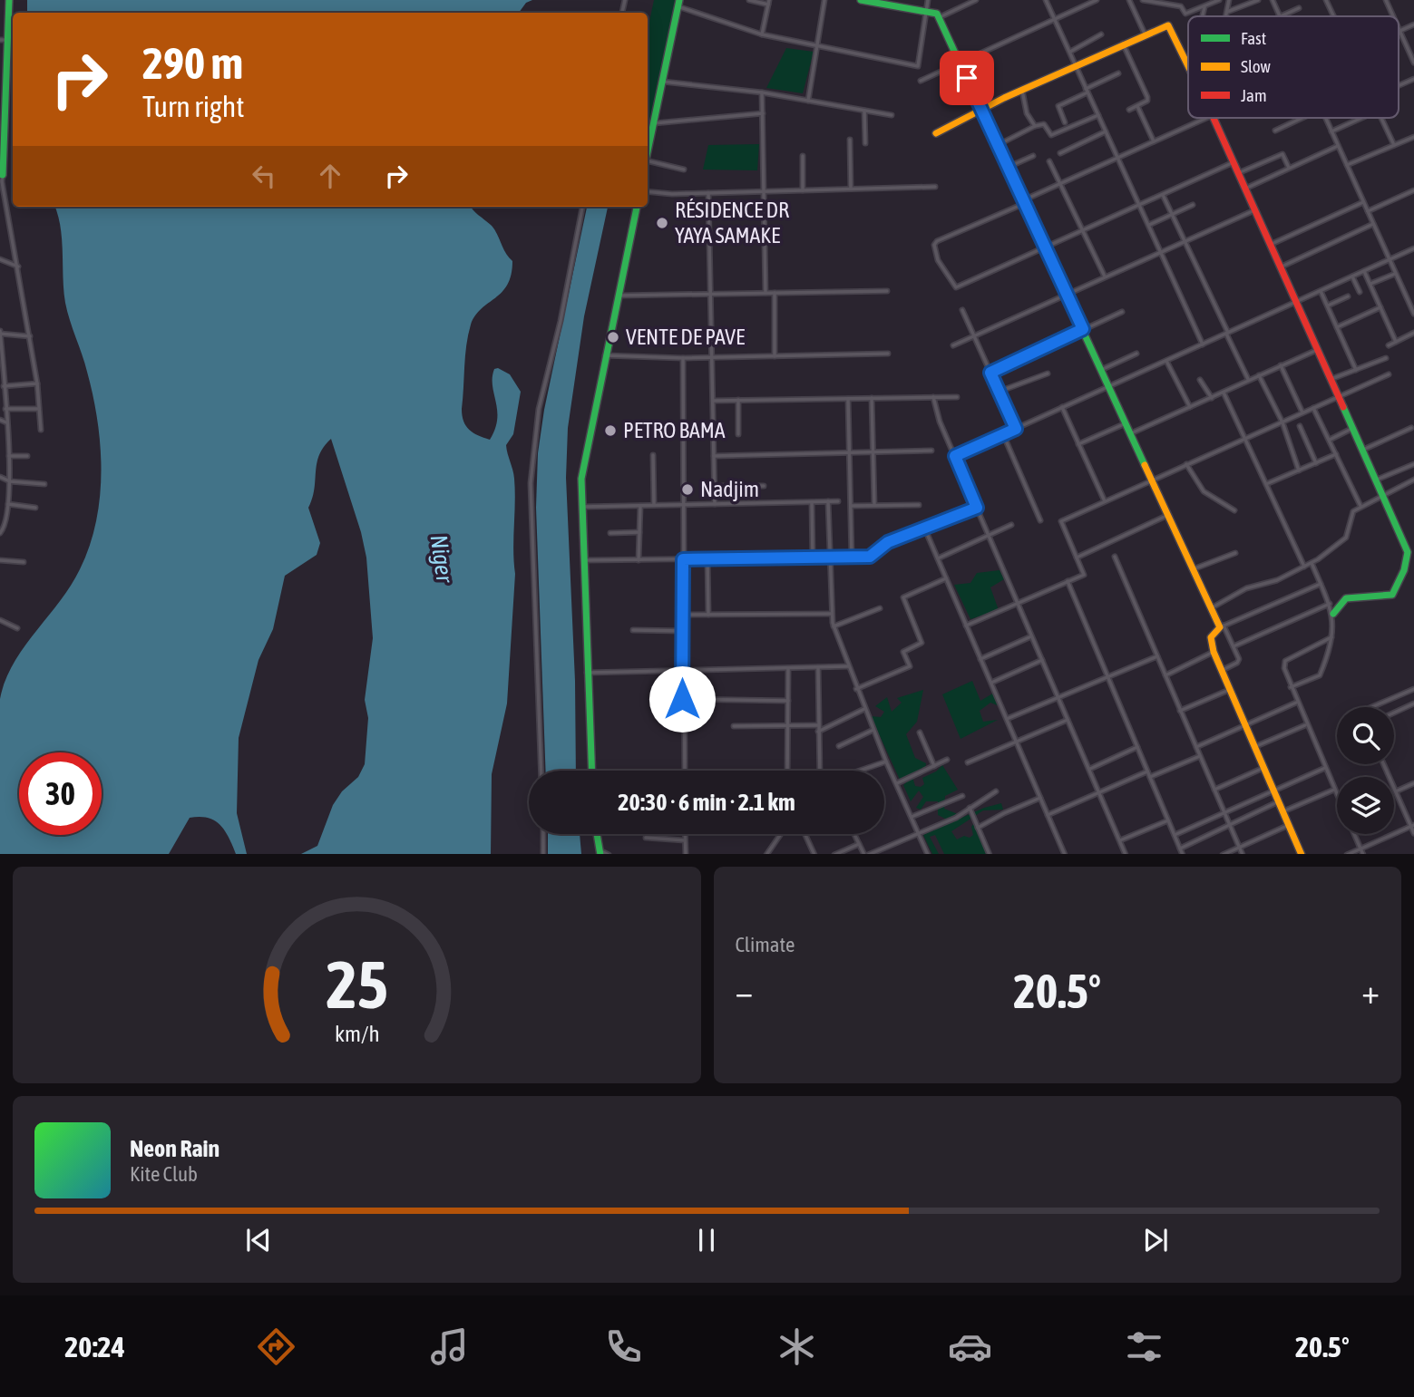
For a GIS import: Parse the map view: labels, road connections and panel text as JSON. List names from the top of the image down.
{
  "water": ["Niger"],
  "places": [
    "RÉSIDENCE DR YAYA SAMAKE",
    "VENTE DE PAVE",
    "PETRO BAMA",
    "Nadjim"
  ],
  "legend": ["Fast", "Slow", "Jam"],
  "page": {
    "turn": ["290 m", "Turn right"],
    "limit": "30",
    "trip": "20:30 · 6 min · 2.1 km",
    "tile": "Climate",
    "heat": ["−", "20.5°", "+"],
    "song": ["Neon Rain", "Kite Club"],
    "tabs": ["20:24", "20.5°"],
    "gauge": ["25", "km/h"]
  }
}
